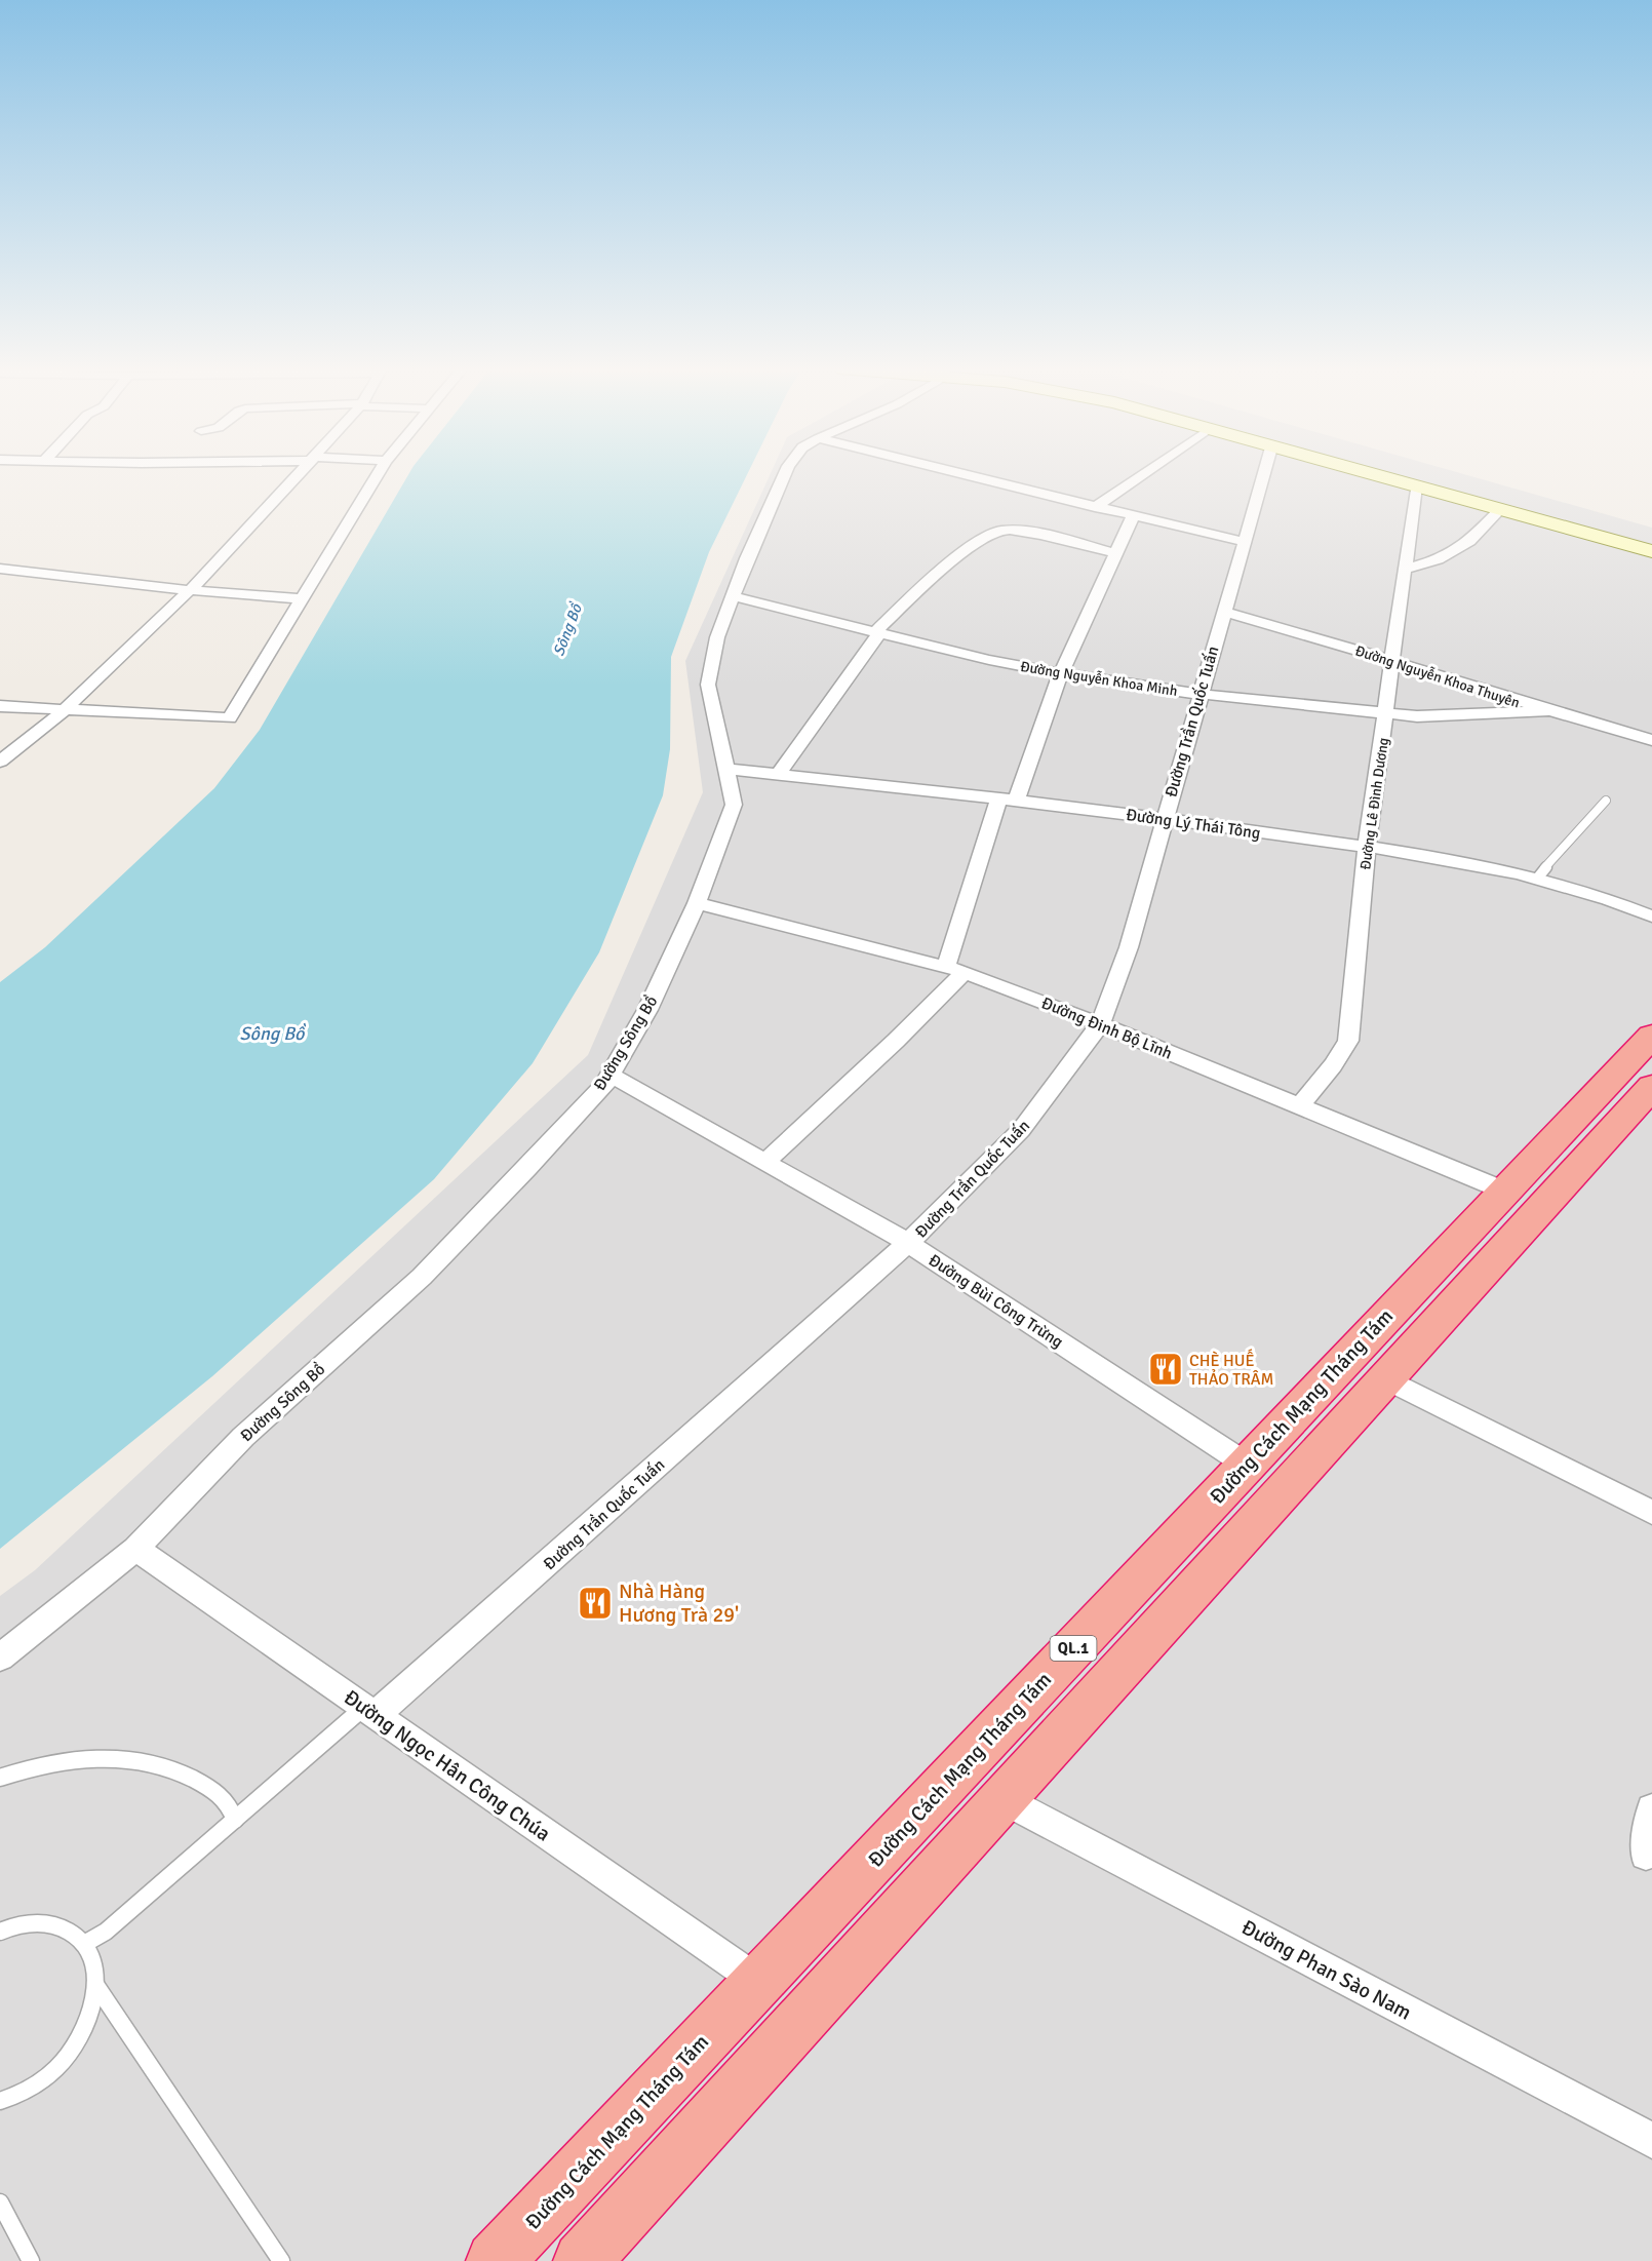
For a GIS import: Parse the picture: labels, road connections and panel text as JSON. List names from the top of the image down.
{
  "streets": {
    "highway": ["Đường Cách Mạng Tháng Tám", "QL.1"],
    "street": [
      "Đường Nguyễn Khoa Thuyên",
      "Đường Nguyễn Khoa Minh",
      "Đường Trần Quốc Tuấn",
      "Đường Lê Đình Dương",
      "Đường Lý Thái Tông",
      "Đường Đinh Bộ Lĩnh",
      "Đường Sông Bồ",
      "Đường Bùi Công Trừng",
      "Đường Ngọc Hân Công Chúa",
      "Đường Phan Sào Nam"
    ]
  },
  "crossings": [
    ["Đường Nguyễn Khoa Thuyên", "Đường Nguyễn Khoa Minh"],
    ["Đường Nguyễn Khoa Thuyên", "Đường Trần Quốc Tuấn"],
    ["Đường Nguyễn Khoa Thuyên", "Đường Lê Đình Dương"],
    ["Đường Nguyễn Khoa Minh", "Đường Trần Quốc Tuấn"],
    ["Đường Nguyễn Khoa Minh", "Đường Lê Đình Dương"],
    ["Đường Nguyễn Khoa Minh", "Đường Sông Bồ"],
    ["Đường Trần Quốc Tuấn", "Đường Lý Thái Tông"],
    ["Đường Trần Quốc Tuấn", "Đường Đinh Bộ Lĩnh"],
    ["Đường Trần Quốc Tuấn", "Đường Bùi Công Trừng"],
    ["Đường Trần Quốc Tuấn", "Đường Ngọc Hân Công Chúa"],
    ["Đường Lê Đình Dương", "Đường Lý Thái Tông"],
    ["Đường Lê Đình Dương", "Đường Đinh Bộ Lĩnh"],
    ["Đường Lý Thái Tông", "Đường Sông Bồ"],
    ["Đường Đinh Bộ Lĩnh", "Đường Sông Bồ"],
    ["Đường Đinh Bộ Lĩnh", "Đường Cách Mạng Tháng Tám"],
    ["Đường Sông Bồ", "Đường Bùi Công Trừng"],
    ["Đường Sông Bồ", "Đường Ngọc Hân Công Chúa"],
    ["Đường Bùi Công Trừng", "Đường Cách Mạng Tháng Tám"],
    ["Đường Cách Mạng Tháng Tám", "Đường Ngọc Hân Công Chúa"],
    ["QL.1", "Đường Phan Sào Nam"]
  ],
  "water": ["Sông Bồ"],
  "places": {
    "restaurant": ["CHÈ HUẾ THẢO TRÂM", "Nhà Hàng Hương Trà 29'"]
  }
}
